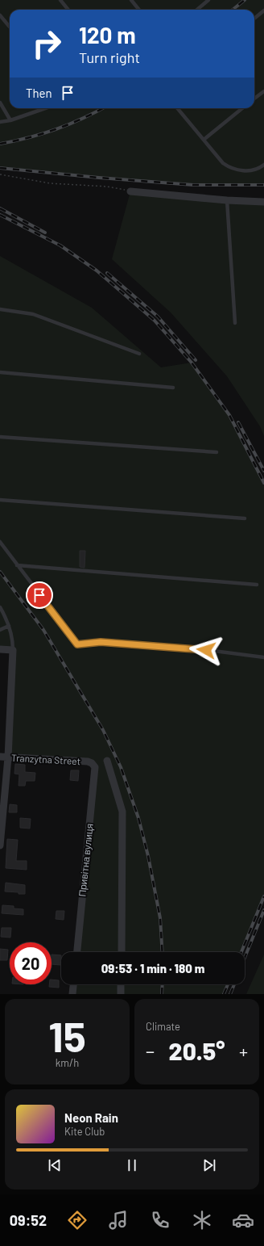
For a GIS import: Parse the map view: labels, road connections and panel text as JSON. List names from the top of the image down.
{
  "streets": {
    "street": ["Tranzytna Street", "Привітна вулиця"]
  },
  "crossings": [
    ["Tranzytna Street", "Привітна вулиця"]
  ],
  "page": {
    "turn": ["120 m", "Turn right"],
    "then": "Then",
    "limit": "20",
    "trip": "09:53 · 1 min · 180 m",
    "tile": [
      ["15", "km/h"],
      "Climate"
    ],
    "heat": ["−", "20.5°", "+"],
    "song": ["Neon Rain", "Kite Club"],
    "tabs": "09:52"
  }
}
